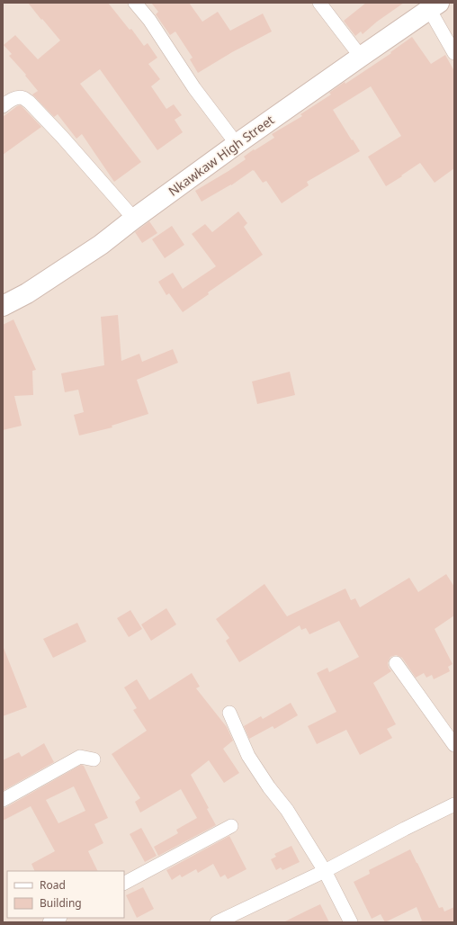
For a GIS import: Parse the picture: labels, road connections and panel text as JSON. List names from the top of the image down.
{
  "streets": {
    "main road": ["Nkawkaw High Street"]
  },
  "legend": ["Road", "Building"]
}
